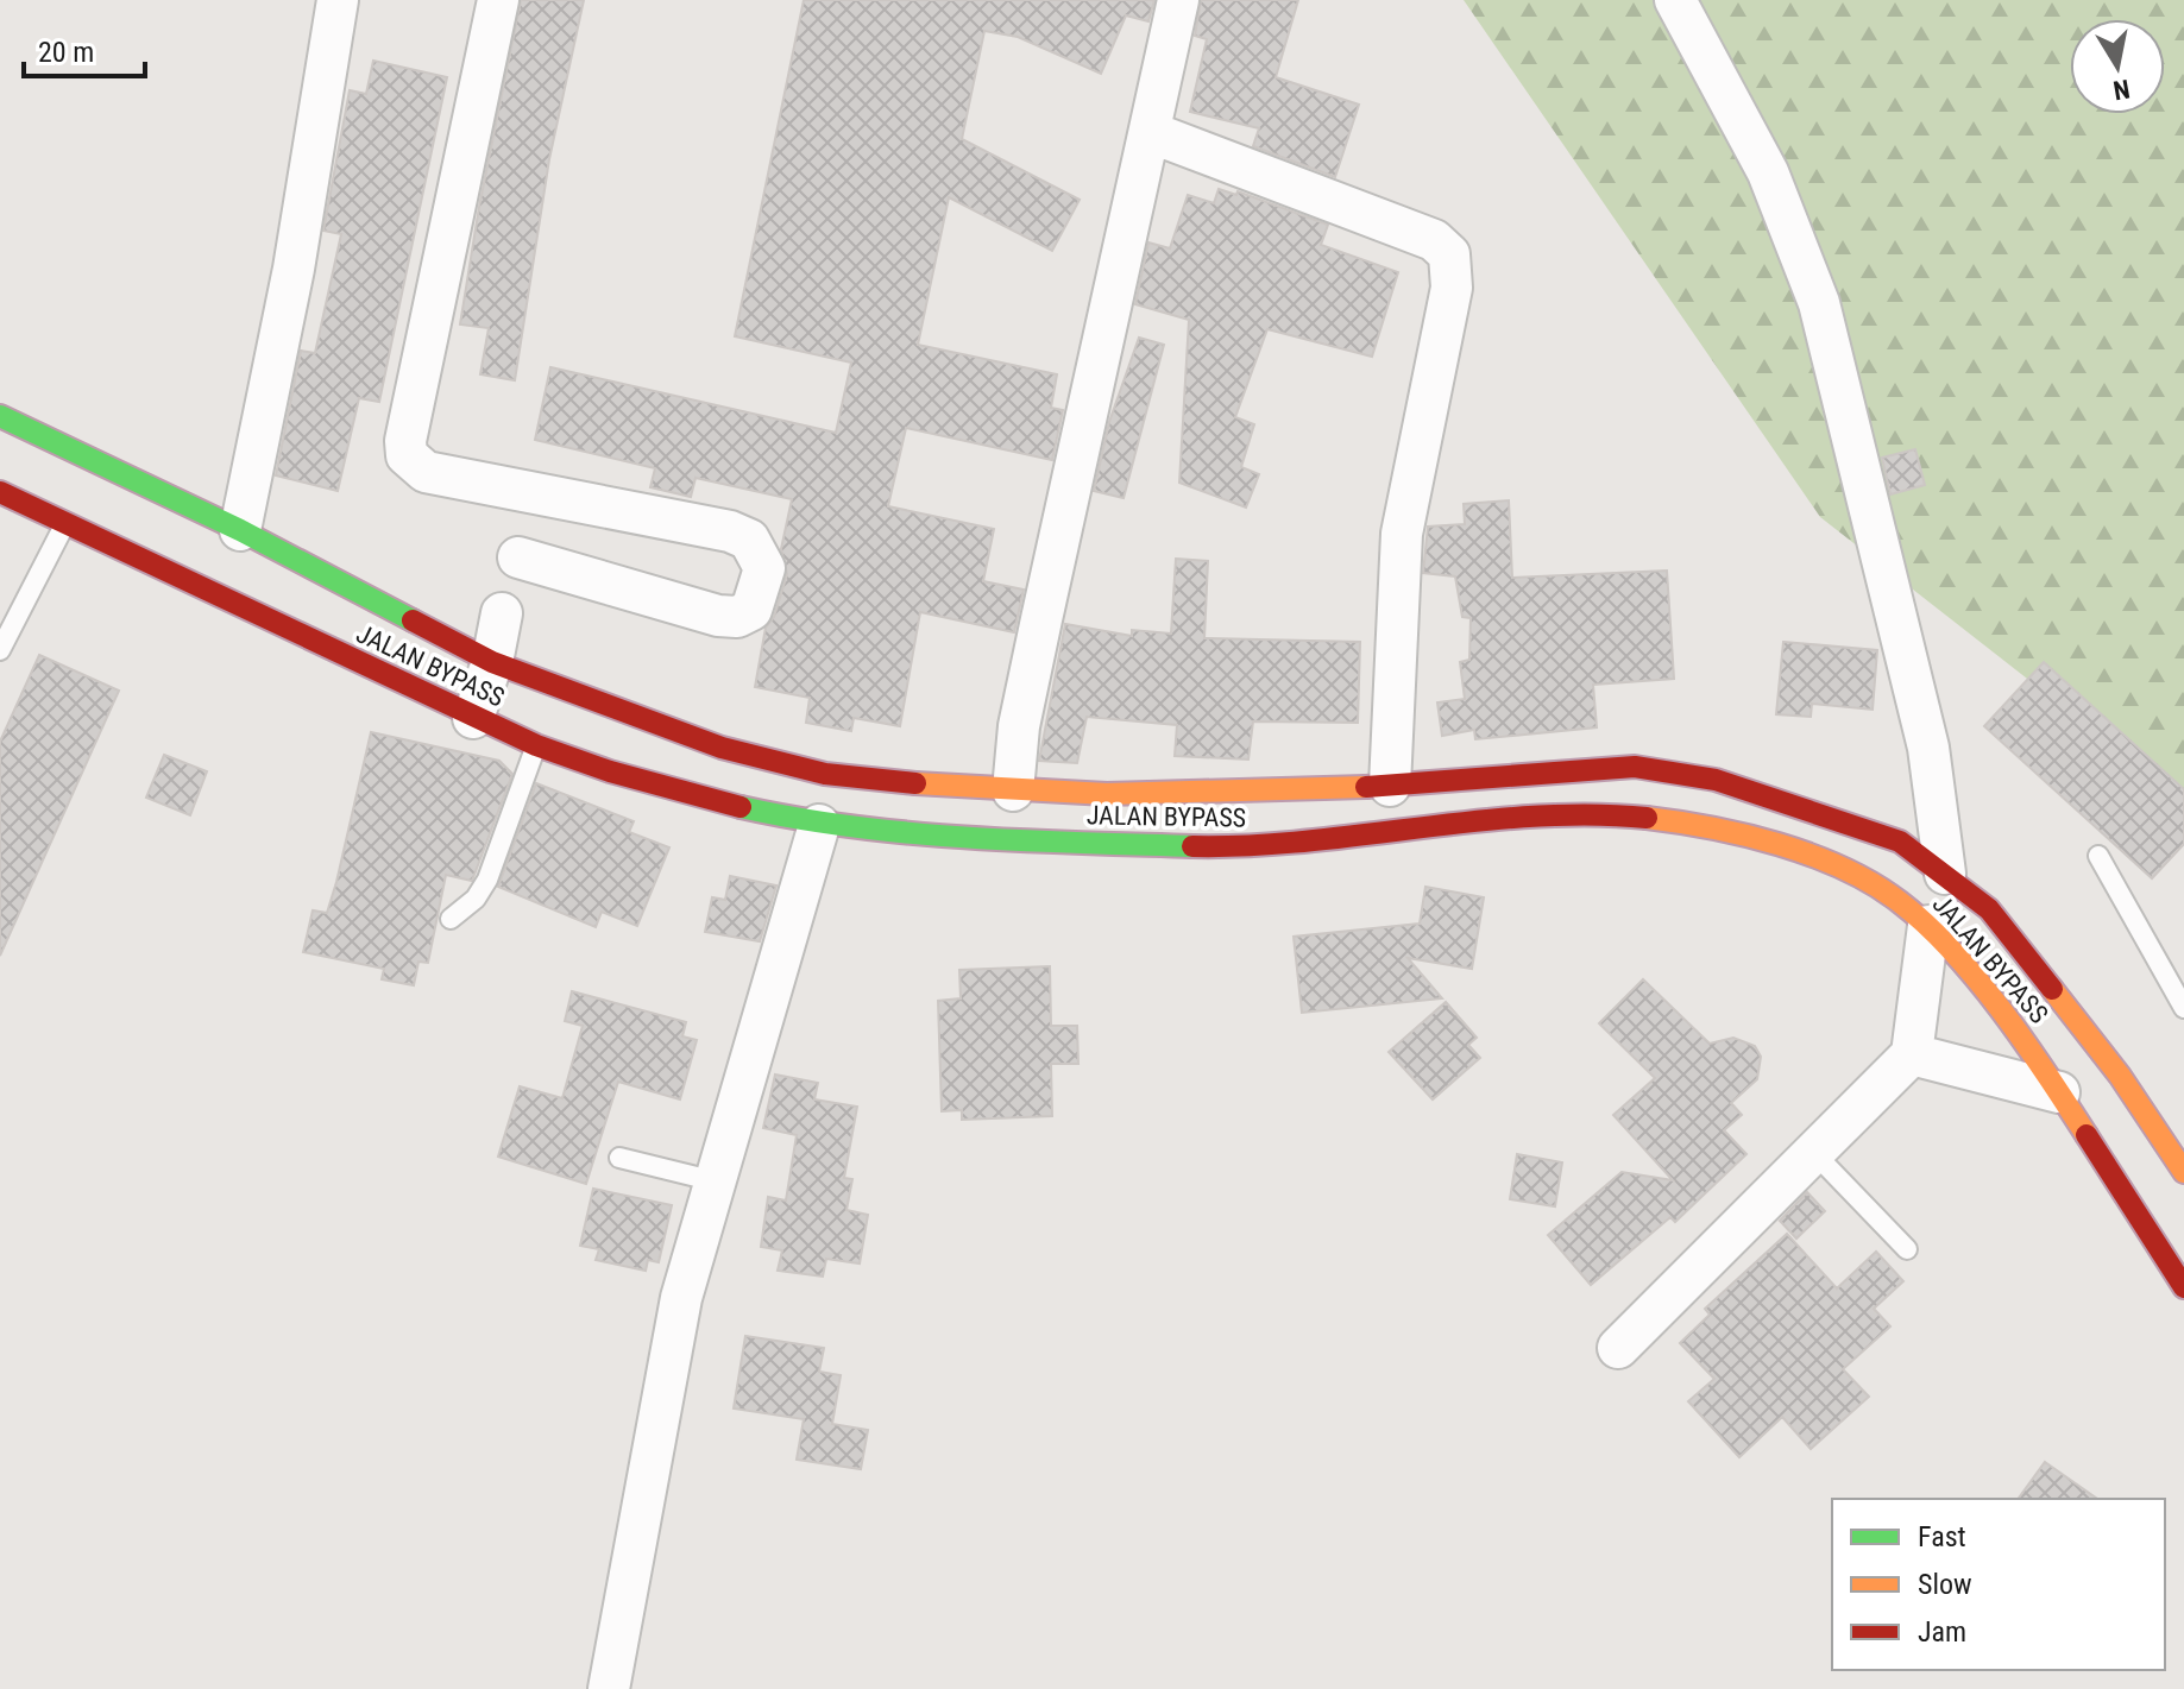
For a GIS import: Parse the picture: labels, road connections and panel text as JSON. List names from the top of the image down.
{
  "streets": {
    "highway": ["JALAN BYPASS"]
  },
  "legend": ["Fast", "Slow", "Jam"],
  "scale_bar": "20 m",
  "north": "bottom"
}
